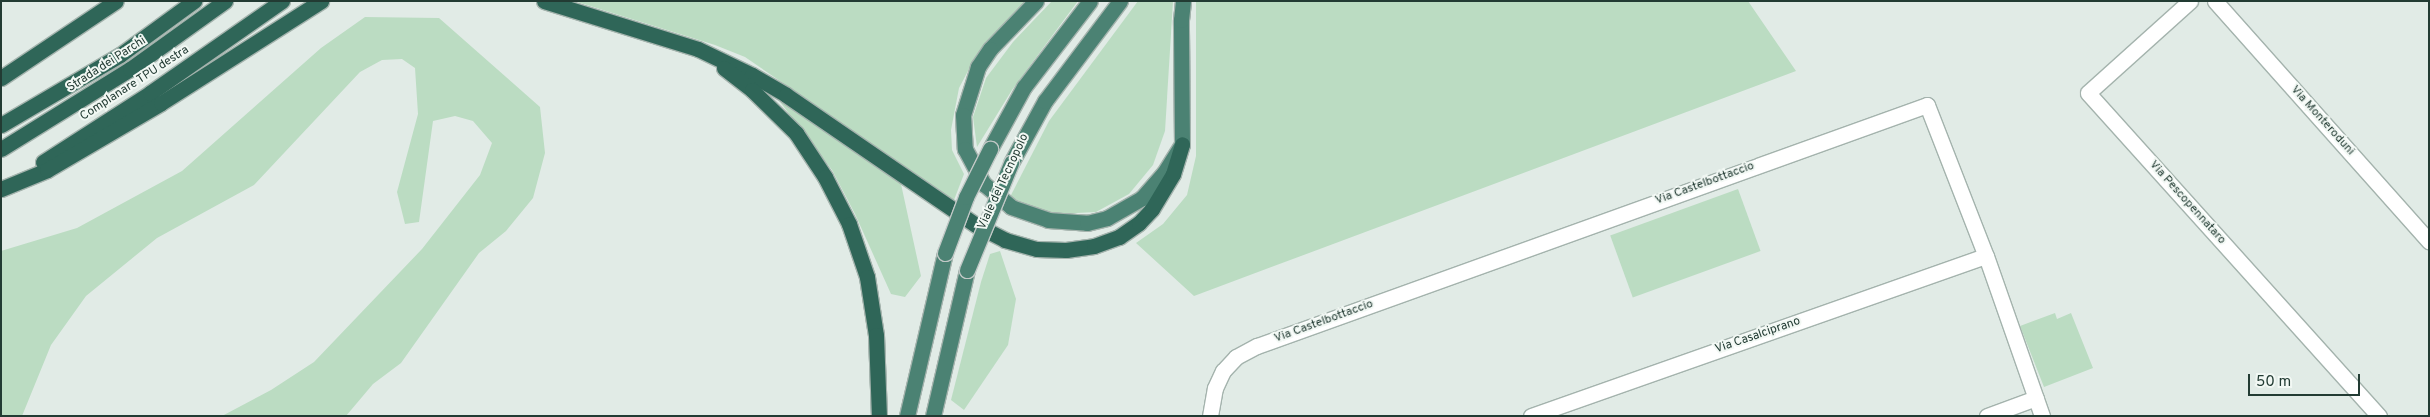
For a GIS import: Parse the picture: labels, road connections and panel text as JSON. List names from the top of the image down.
{
  "streets": {
    "highway": ["Strada dei Parchi", "Complanare TPU destra", "Viale del Tecnopolo"],
    "street": [
      "Via Monteroduni",
      "Via Castelbottaccio",
      "Via Pescopennataro",
      "Via Casalciprano"
    ]
  },
  "crossings": [
    ["Via Castelbottaccio", "Via Casalciprano"]
  ],
  "scale_bar": "50 m"
}
